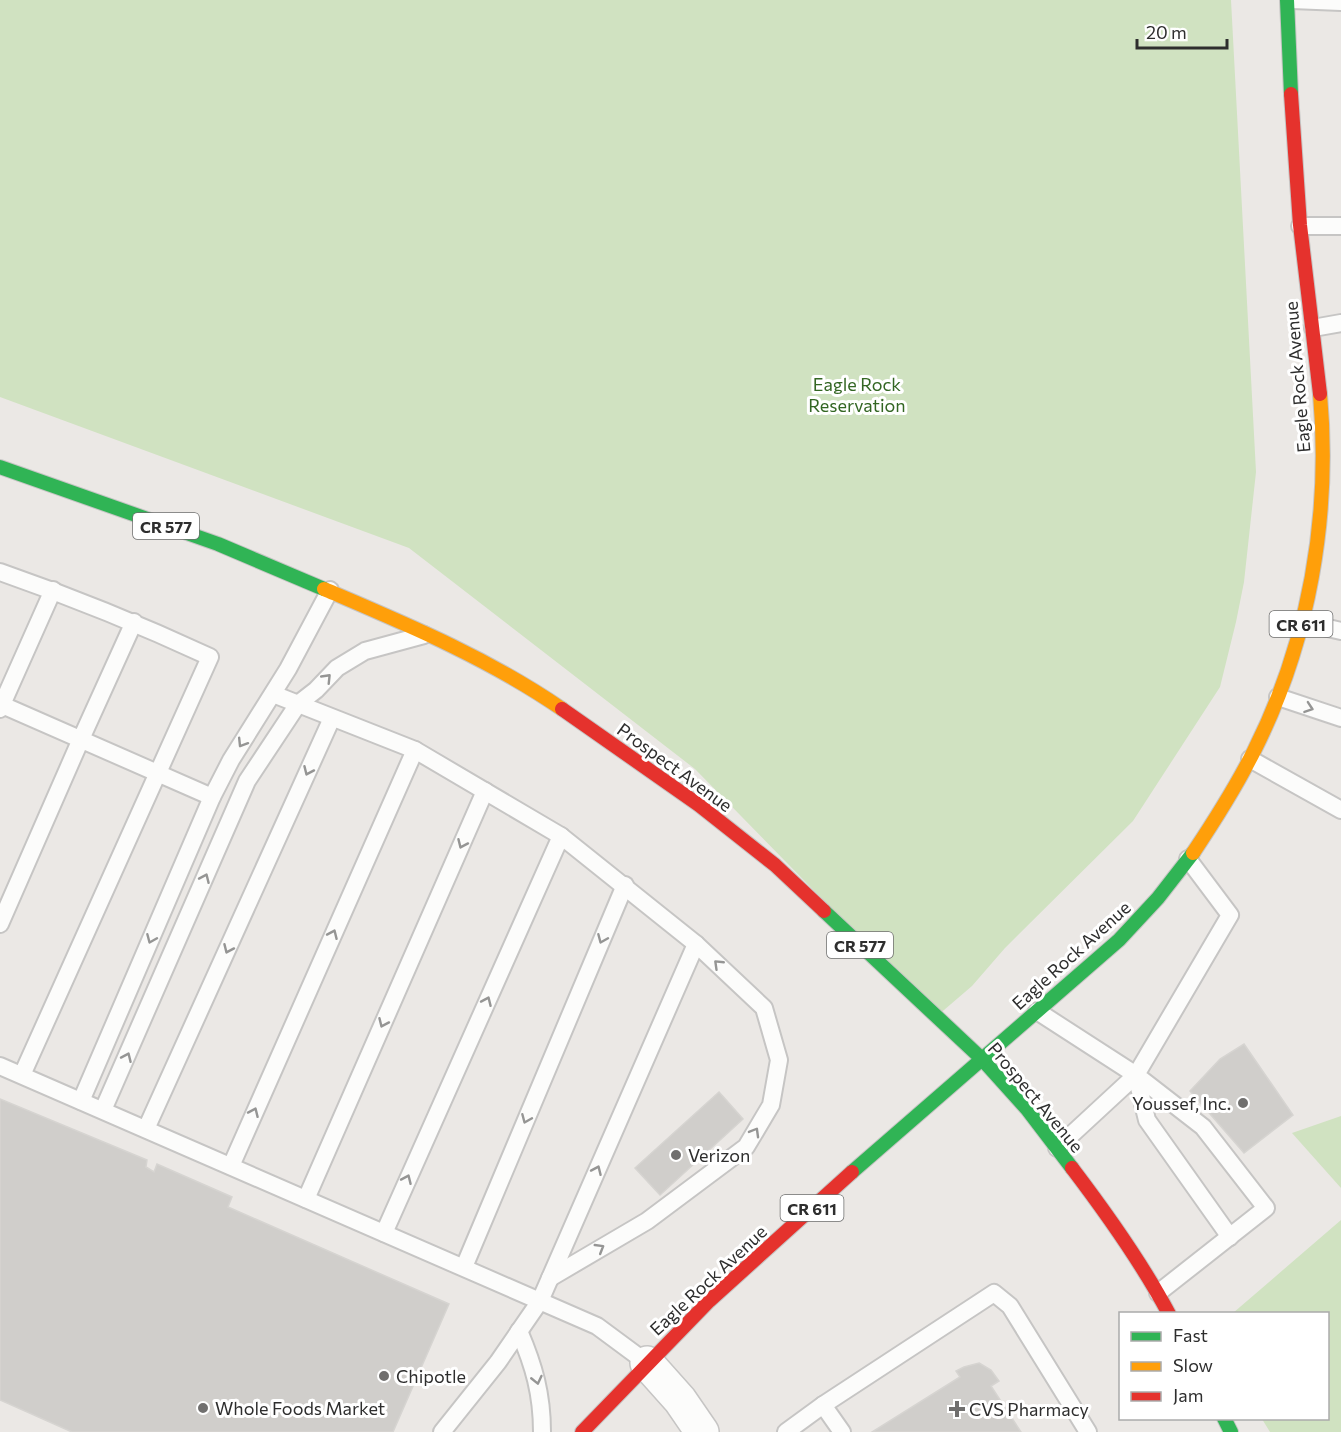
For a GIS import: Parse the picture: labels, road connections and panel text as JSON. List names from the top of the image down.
{
  "streets": {
    "main road": [
      "Eagle Rock Avenue",
      "CR 577",
      "CR 611",
      "Prospect Avenue"
    ]
  },
  "crossings": [
    ["Eagle Rock Avenue", "Prospect Avenue"]
  ],
  "parks": ["Eagle Rock Reservation"],
  "places": {
    "other": [
      "Youssef, Inc.",
      "Verizon",
      "Chipotle",
      "Whole Foods Market"
    ],
    "health": ["CVS Pharmacy"]
  },
  "legend": ["Fast", "Slow", "Jam"],
  "scale_bar": "20 m"
}
